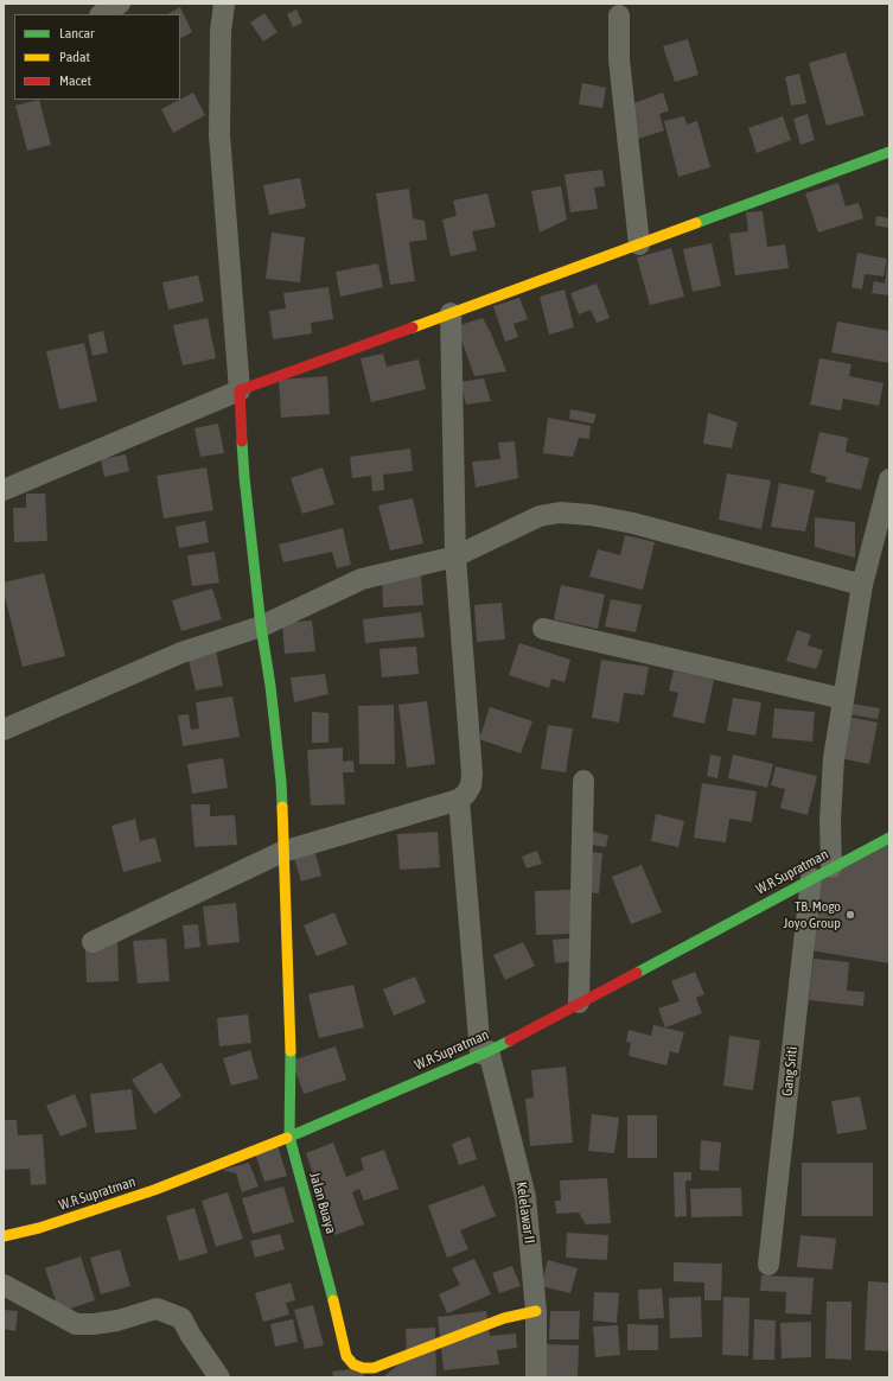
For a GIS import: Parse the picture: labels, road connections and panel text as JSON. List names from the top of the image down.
{
  "streets": {
    "street": [
      "W.R Supratman",
      "Gang Sriti",
      "Jalan Buaya",
      "Kelelawar II"
    ]
  },
  "crossings": [
    ["W.R Supratman", "Gang Sriti"],
    ["W.R Supratman", "Jalan Buaya"],
    ["W.R Supratman", "Kelelawar II"],
    ["Jalan Buaya", "Kelelawar II"]
  ],
  "places": ["TB. Mogo Joyo Group"],
  "legend": ["Lancar", "Padat", "Macet"]
}
